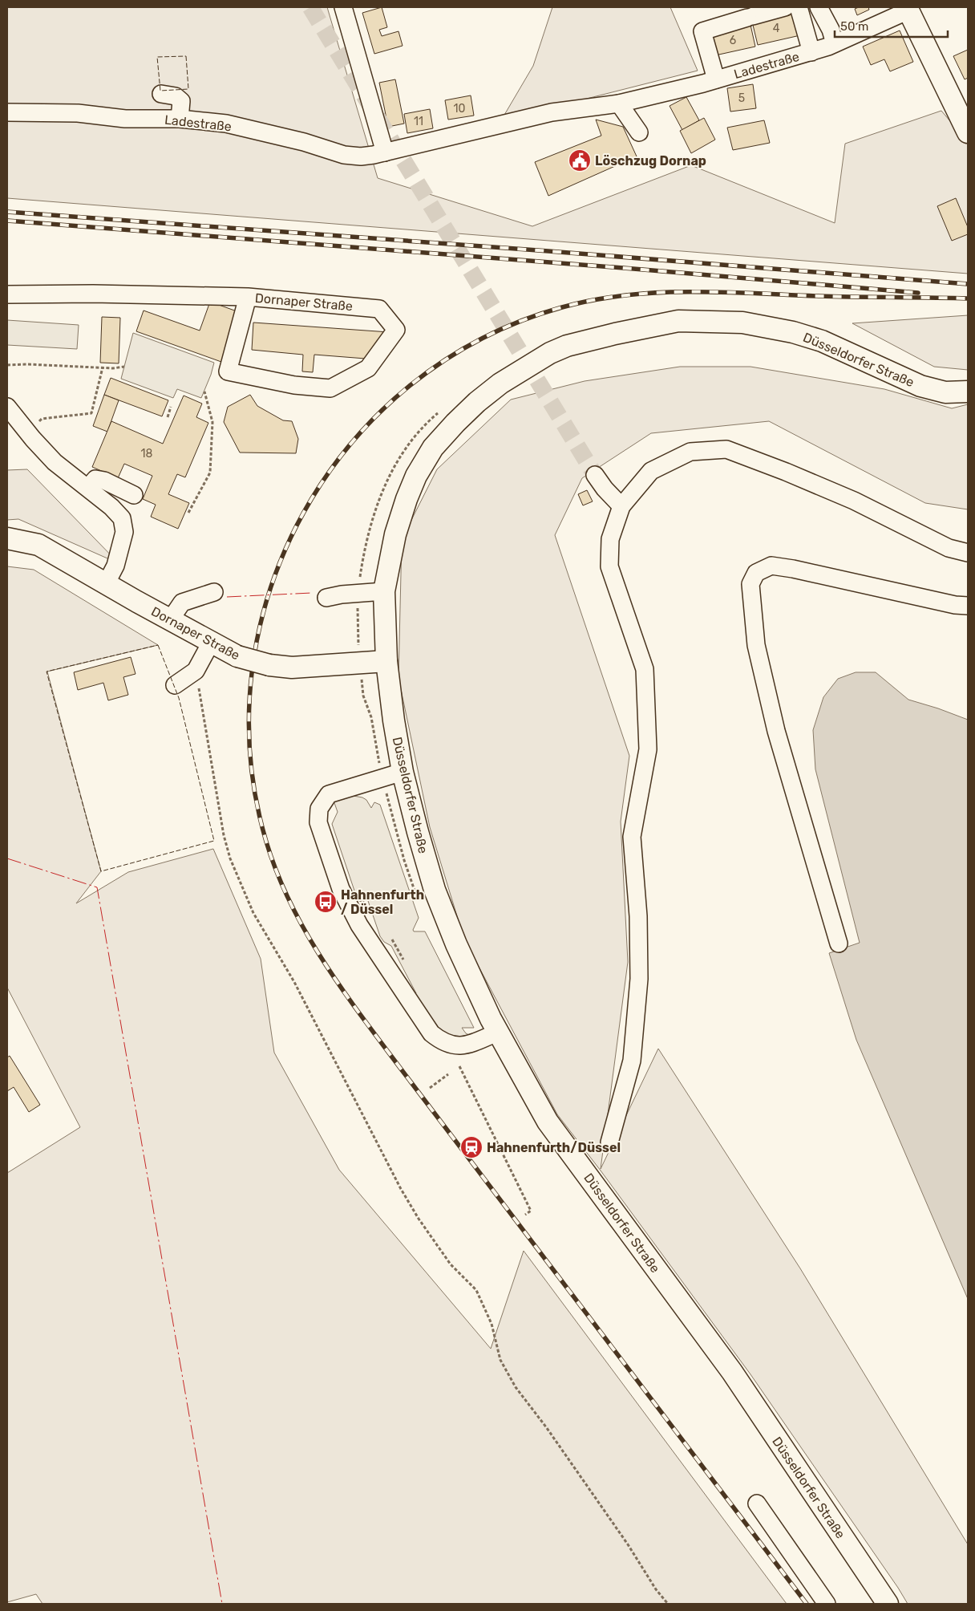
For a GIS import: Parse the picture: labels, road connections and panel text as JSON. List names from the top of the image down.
{
  "streets": {
    "main road": ["Dornaper Straße", "Düsseldorfer Straße"],
    "street": ["Ladestraße"]
  },
  "crossings": [
    ["Dornaper Straße", "Düsseldorfer Straße"]
  ],
  "places": {
    "public building": ["Löschzug Dornap"],
    "bus stop": ["Hahnenfurth / Düssel"],
    "station": ["Hahnenfurth/Düssel"]
  },
  "house_numbers": [
    "4",
    "6",
    "5",
    "10",
    "11",
    "18"
  ],
  "scale_bar": "50 m"
}
